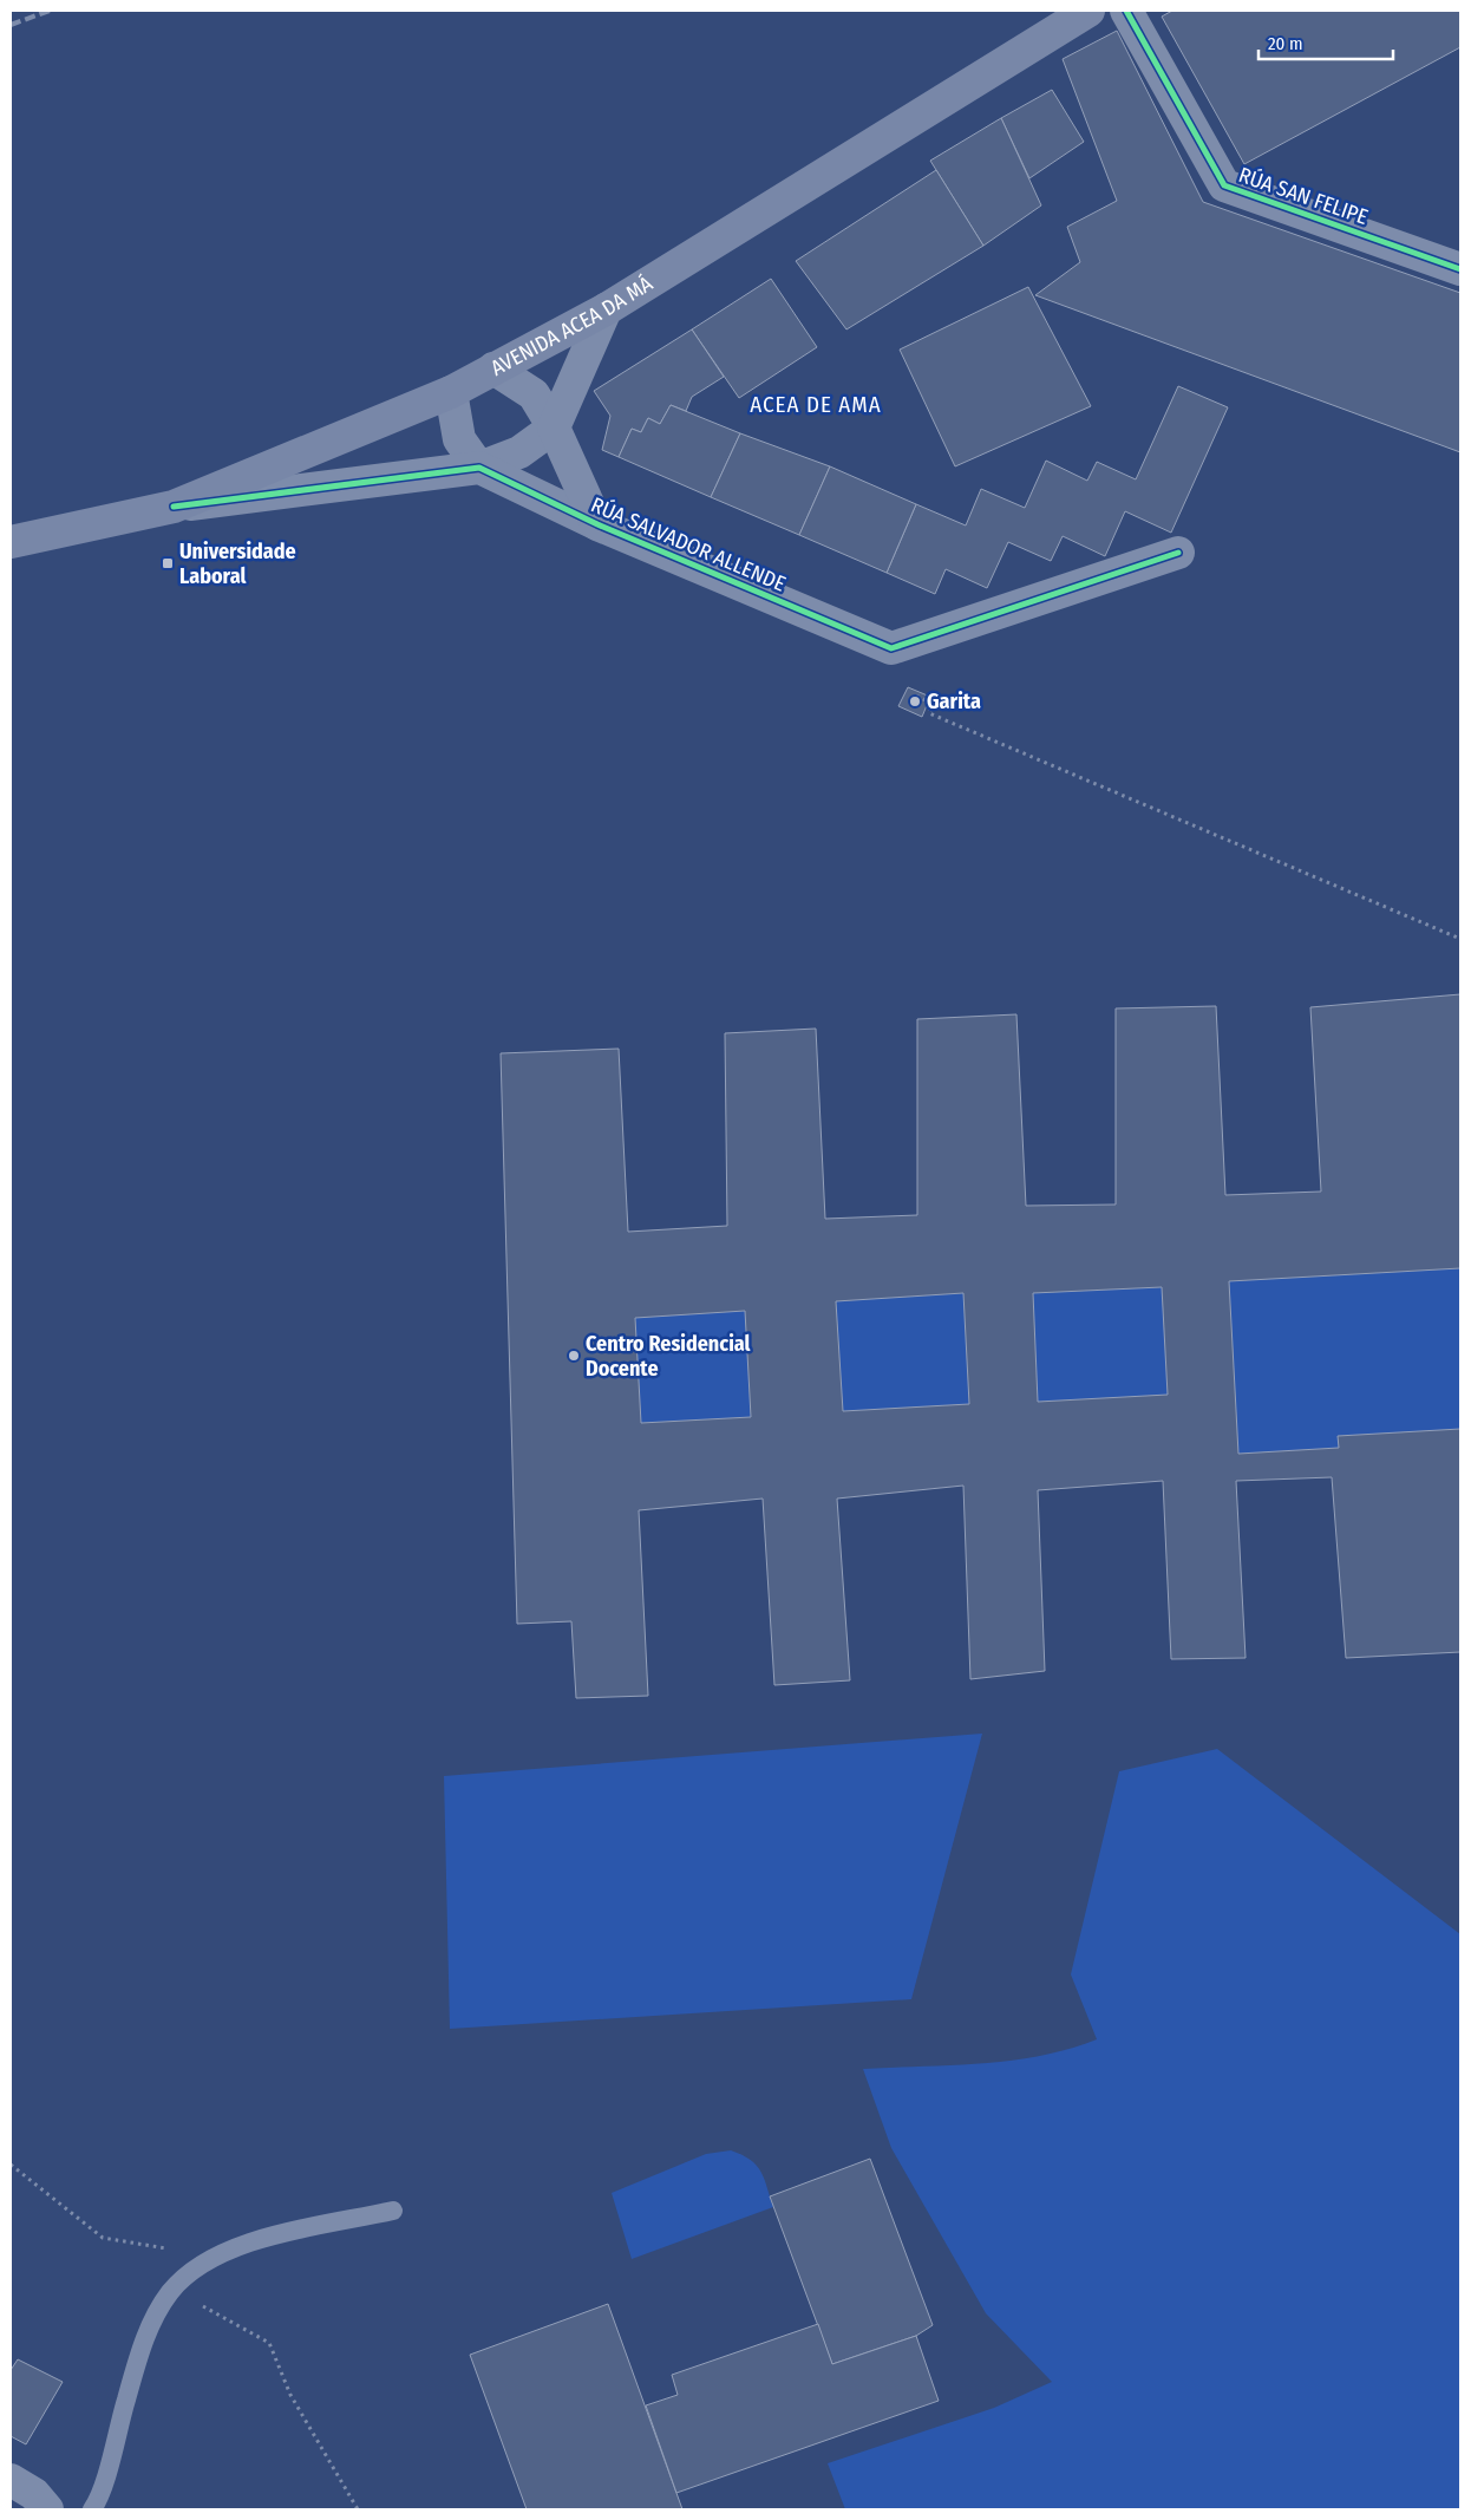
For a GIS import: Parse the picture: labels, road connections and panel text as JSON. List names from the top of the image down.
{
  "streets": {
    "main road": ["AVENIDA ACEA DA MÁ"],
    "street": ["RÚA SAN FELIPE", "RÚA SALVADOR ALLENDE"]
  },
  "crossings": [
    ["AVENIDA ACEA DA MÁ", "RÚA SALVADOR ALLENDE"]
  ],
  "districts": ["ACEA DE AMA"],
  "places": {
    "transit": ["Universidade Laboral"],
    "other": ["Garita", "Centro Residencial Docente"]
  },
  "scale_bar": "20 m"
}
